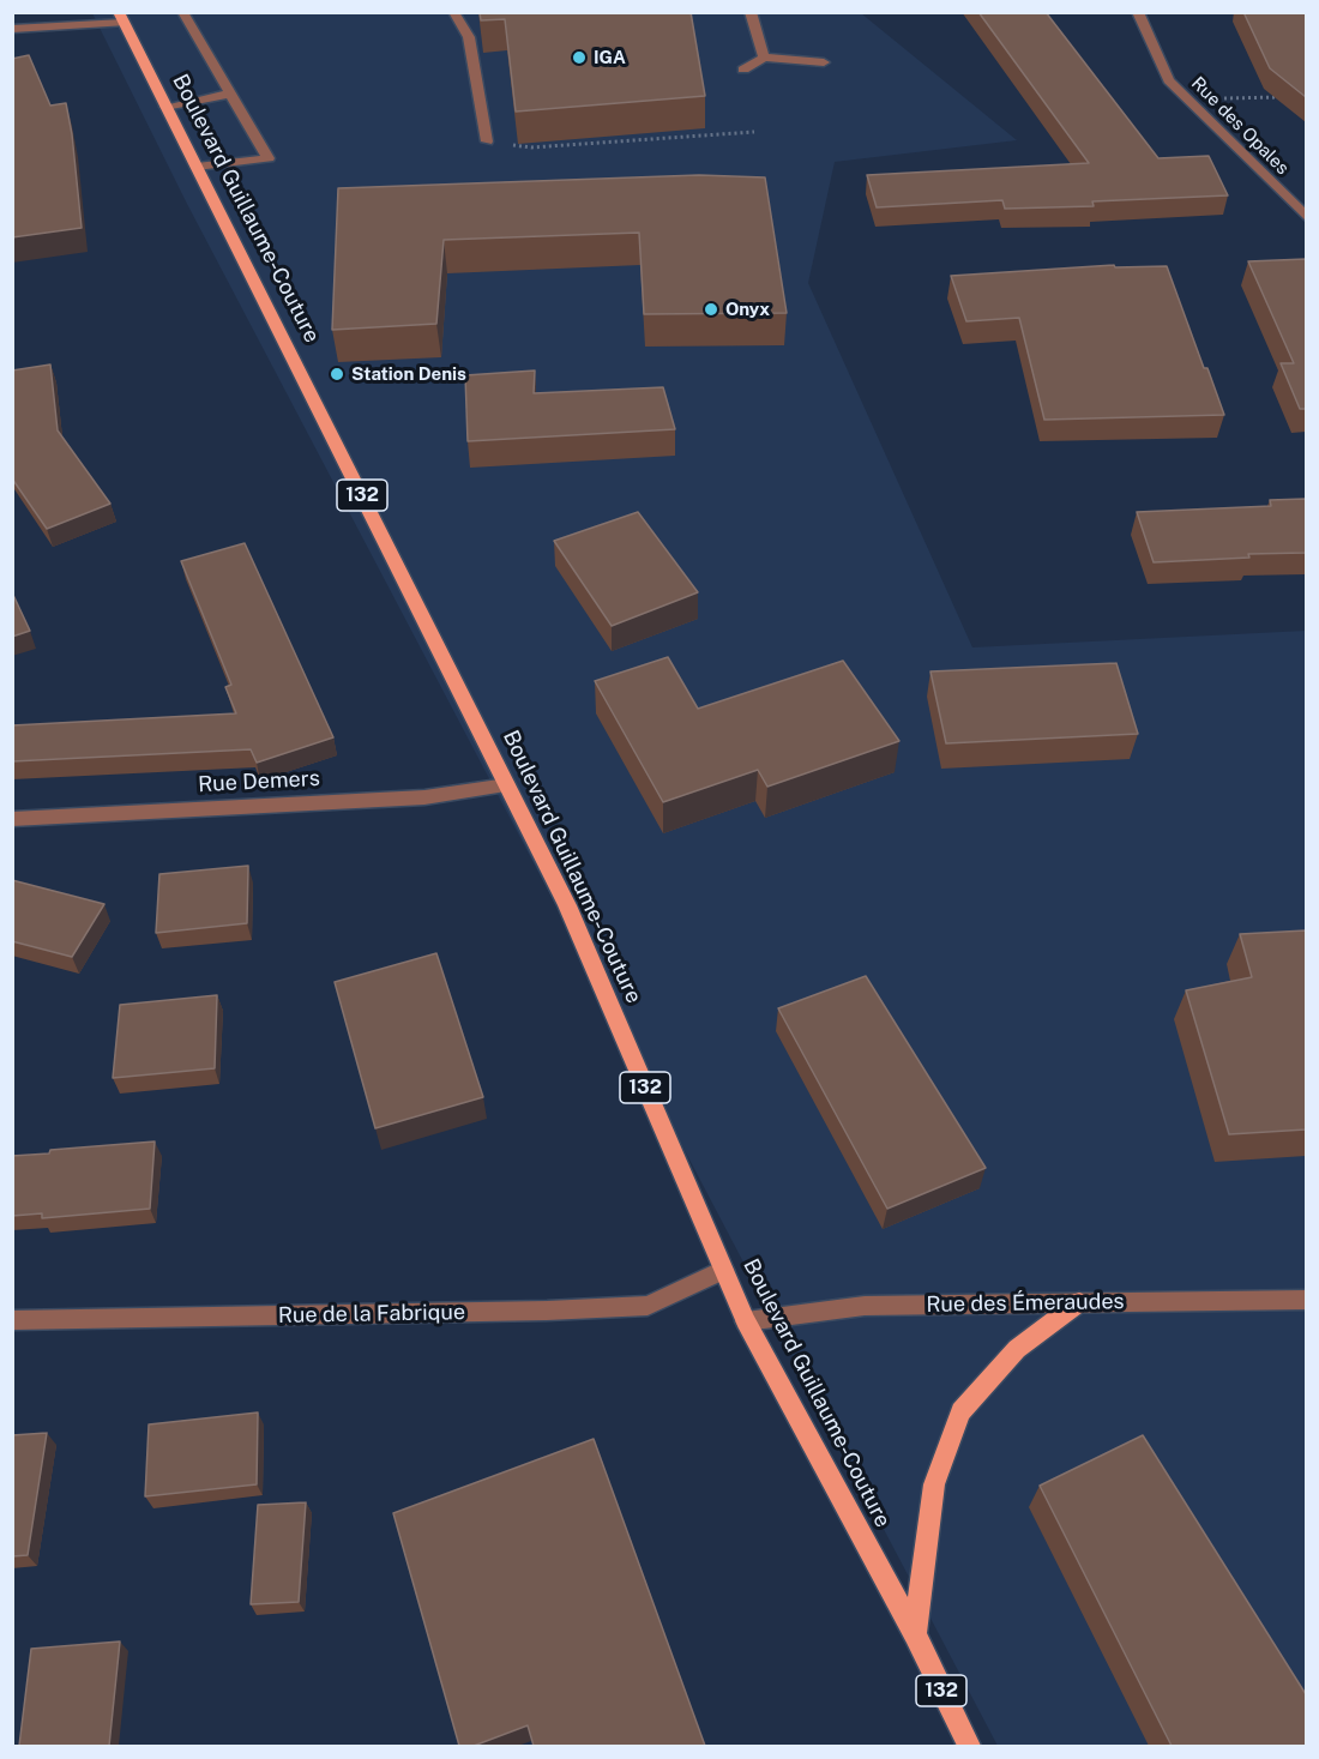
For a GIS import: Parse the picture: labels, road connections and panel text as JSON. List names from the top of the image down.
{
  "streets": {
    "main road": ["Boulevard Guillaume-Couture", "132"],
    "street": [
      "Rue des Opales",
      "Rue Demers",
      "Rue des Émeraudes",
      "Rue de la Fabrique"
    ]
  },
  "crossings": [
    ["Boulevard Guillaume-Couture", "Rue Demers"],
    ["Boulevard Guillaume-Couture", "Rue des Émeraudes"],
    ["Boulevard Guillaume-Couture", "Rue de la Fabrique"]
  ],
  "places": ["IGA", "Onyx", "Station Denis"]
}
